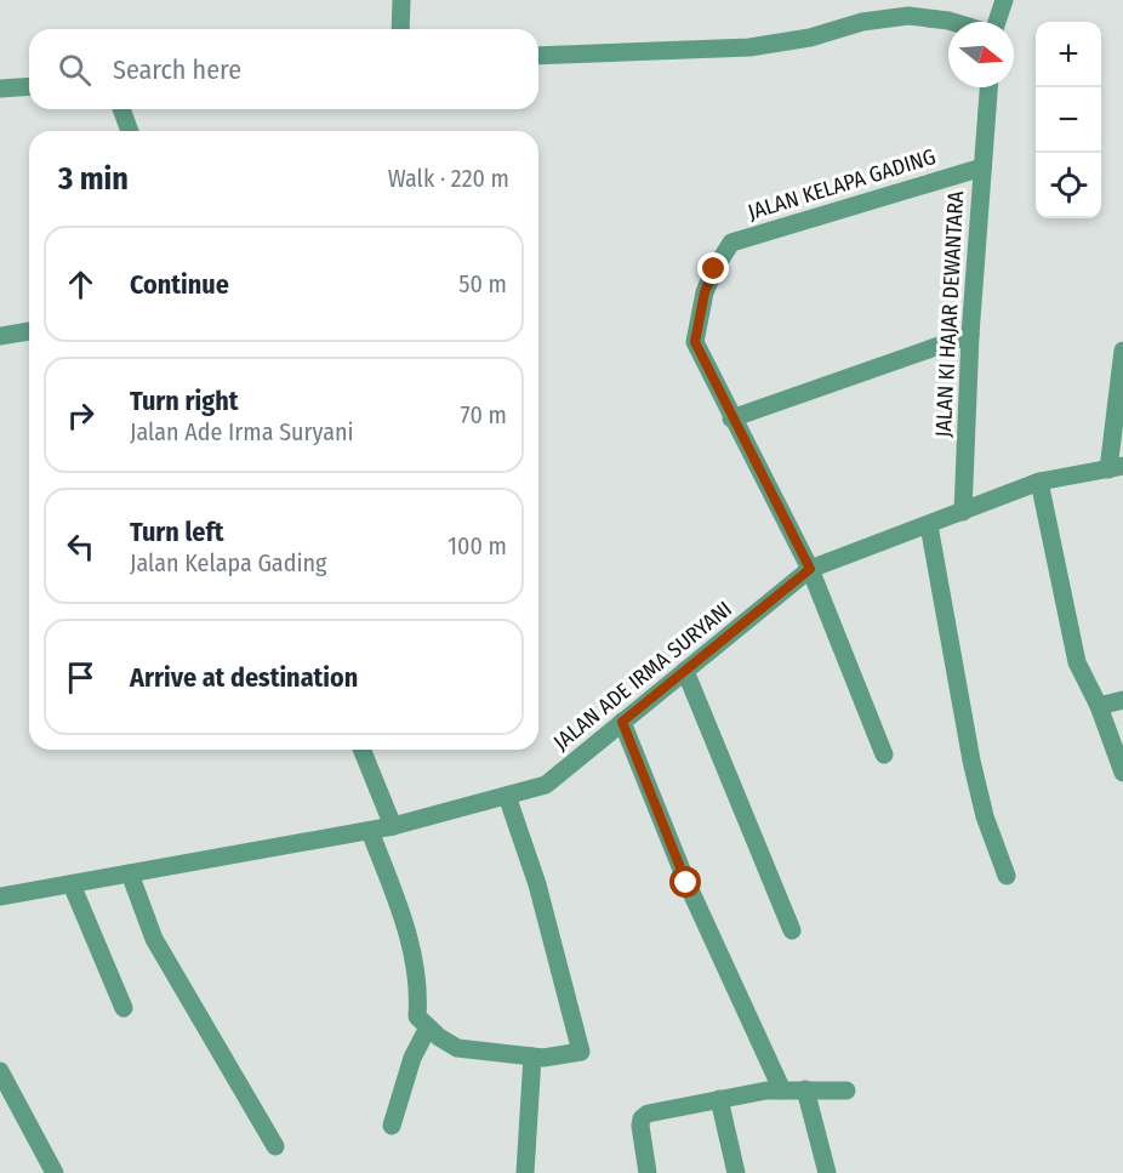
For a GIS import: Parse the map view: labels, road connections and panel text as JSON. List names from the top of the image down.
{
  "streets": {
    "street": ["JALAN KELAPA GADING", "JALAN KI HAJAR DEWANTARA", "JALAN ADE IRMA SURYANI"]
  },
  "crossings": [
    ["JALAN KELAPA GADING", "JALAN KI HAJAR DEWANTARA"],
    ["JALAN KELAPA GADING", "JALAN ADE IRMA SURYANI"],
    ["JALAN KI HAJAR DEWANTARA", "JALAN ADE IRMA SURYANI"]
  ],
  "north": "right",
  "page": {
    "map_buttons": ["+", "−"],
    "search": "Search here",
    "heading": ["3 min", "Walk · 220 m"],
    "list": [
      ["Continue", "50 m"],
      ["Turn right", "Jalan Ade Irma Suryani", "70 m"],
      ["Turn left", "Jalan Kelapa Gading", "100 m"],
      "Arrive at destination"
    ]
  }
}
